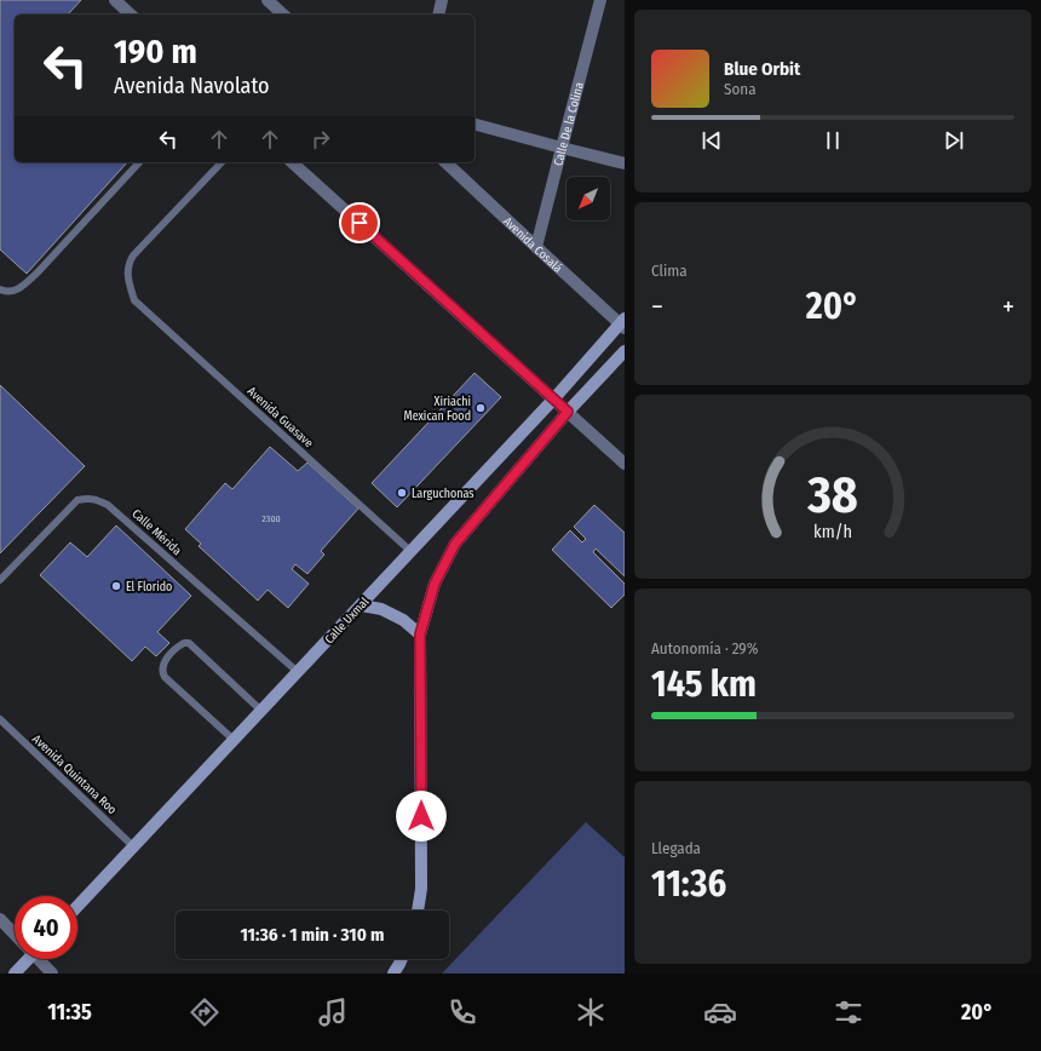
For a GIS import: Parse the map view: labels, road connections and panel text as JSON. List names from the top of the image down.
{
  "streets": {
    "street": ["Calle De la Colina", "Avenida Cosalá", "Calle Uxmal"],
    "lane": ["Avenida Guasave", "Calle Mérida", "Avenida Quintana Roo"]
  },
  "crossings": [
    ["Calle De la Colina", "Avenida Cosalá"],
    ["Avenida Cosalá", "Calle Uxmal"],
    ["Avenida Guasave", "Calle Uxmal"],
    ["Calle Mérida", "Calle Uxmal"],
    ["Calle Uxmal", "Avenida Quintana Roo"]
  ],
  "places": ["Xiriachi Mexican Food", "Larguchonas", "El Florido"],
  "house_numbers": ["2300"],
  "north": "bottom left",
  "page": {
    "turn": ["190 m", "Avenida Navolato"],
    "song": ["Blue Orbit", "Sona"],
    "tile": [
      "Clima",
      ["Autonomía · 29%", "145 km"],
      ["Llegada", "11:36"]
    ],
    "heat": ["−", "20°", "+"],
    "limit": "40",
    "trip": "11:36 · 1 min · 310 m",
    "tabs": ["11:35", "20°"],
    "gauge": ["38", "km/h"]
  }
}
